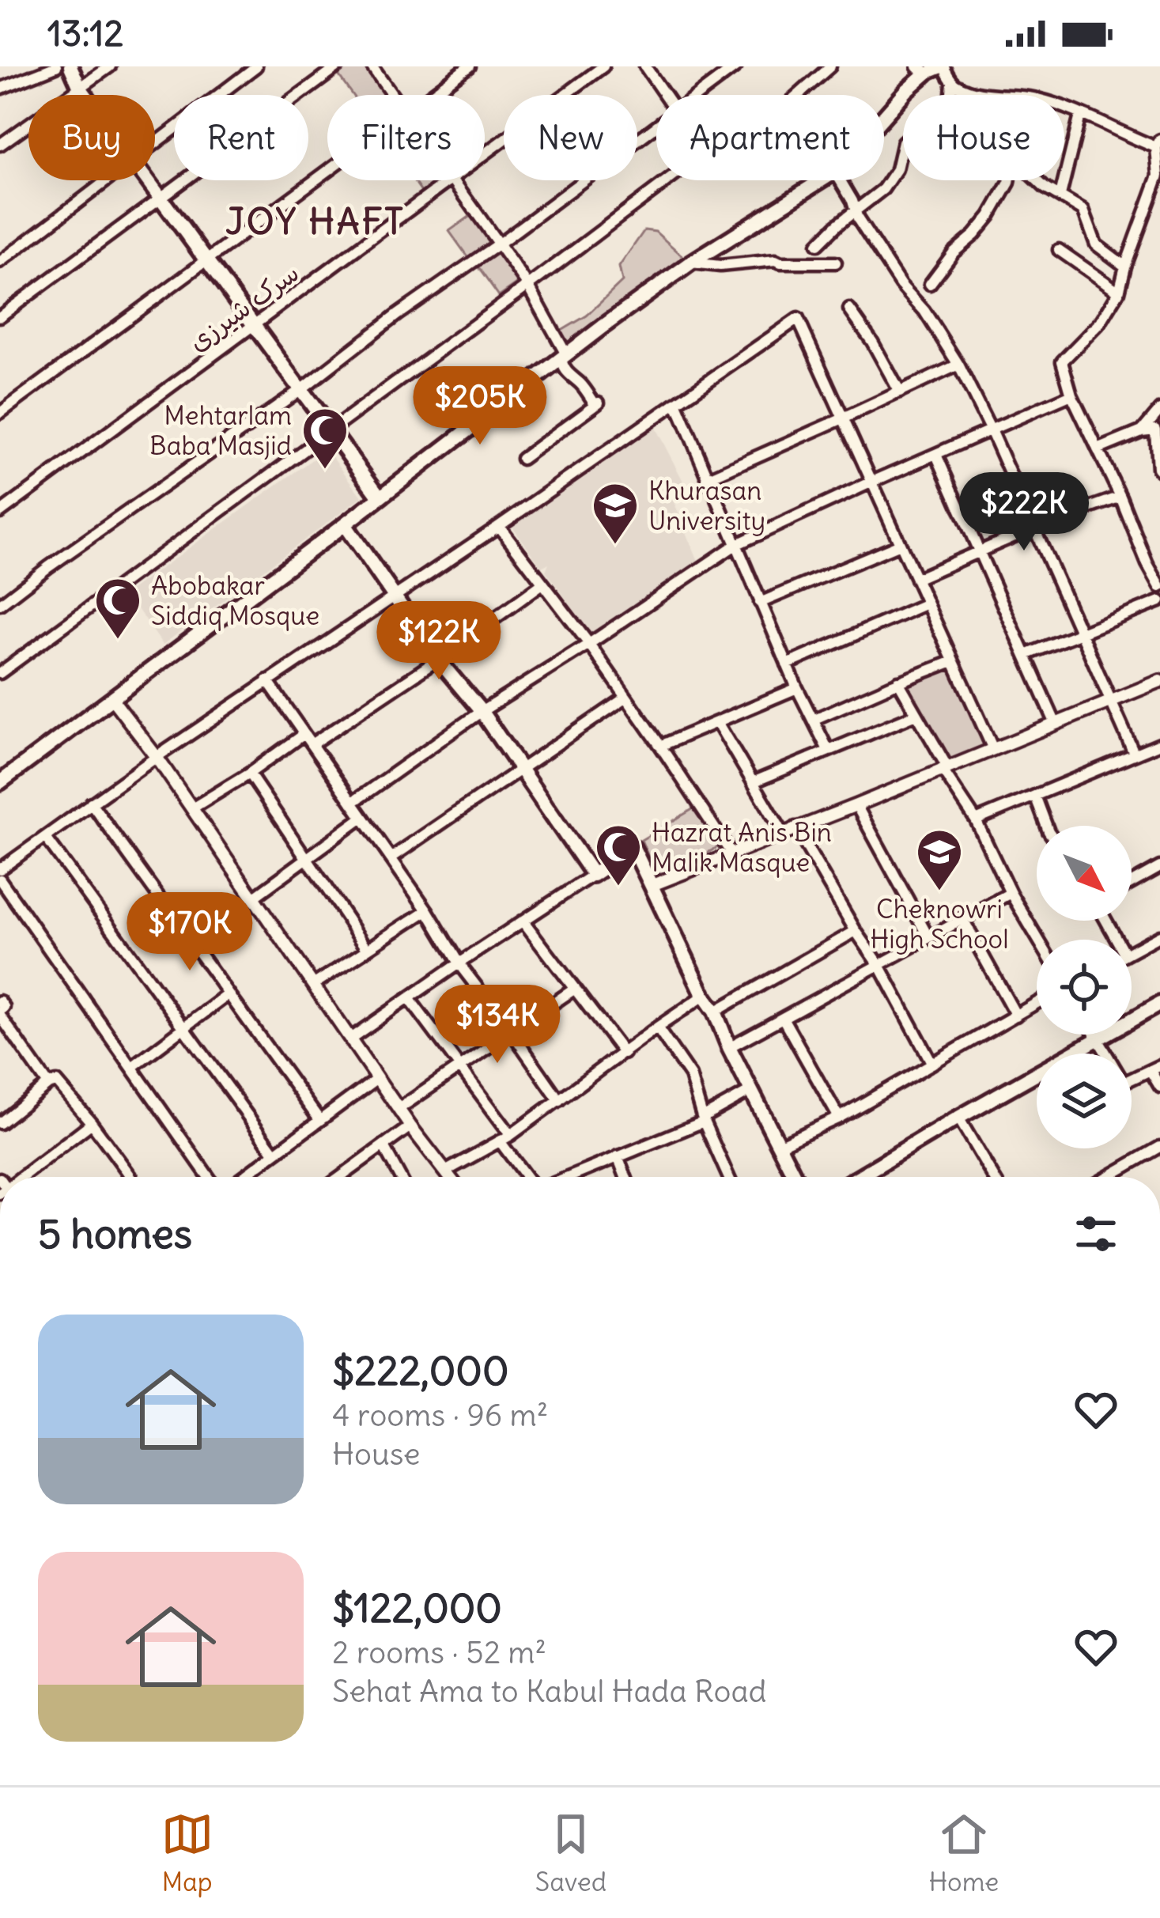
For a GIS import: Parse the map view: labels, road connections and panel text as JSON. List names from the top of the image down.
{
  "streets": {
    "street": ["سرک شیرزی"]
  },
  "districts": ["JOY HAFT"],
  "places": {
    "mosque": ["Mehtarlam Baba Masjid", "Abobakar Siddiq Mosque", "Hazrat Anis Bin Malik Masque"],
    "school or university": ["Khurasan University", "Cheknowri High School"]
  },
  "north": "bottom right",
  "page": {
    "status": "13:12",
    "chip": [
      "Buy",
      "Rent",
      "Filters",
      "New",
      "Apartment",
      "House"
    ],
    "price": [
      "$205K",
      "$222K",
      "$122K",
      "$170K",
      "$134K"
    ],
    "heading": "5 homes",
    "list": [
      {
        "name": "$222,000",
        "note": "4 rooms · 96 m² · House"
      },
      {
        "name": "$122,000",
        "note": "2 rooms · 52 m² · Sehat Ama to Kabul Hada Road"
      }
    ],
    "tabs": ["Map", "Saved", "Home"]
  }
}
